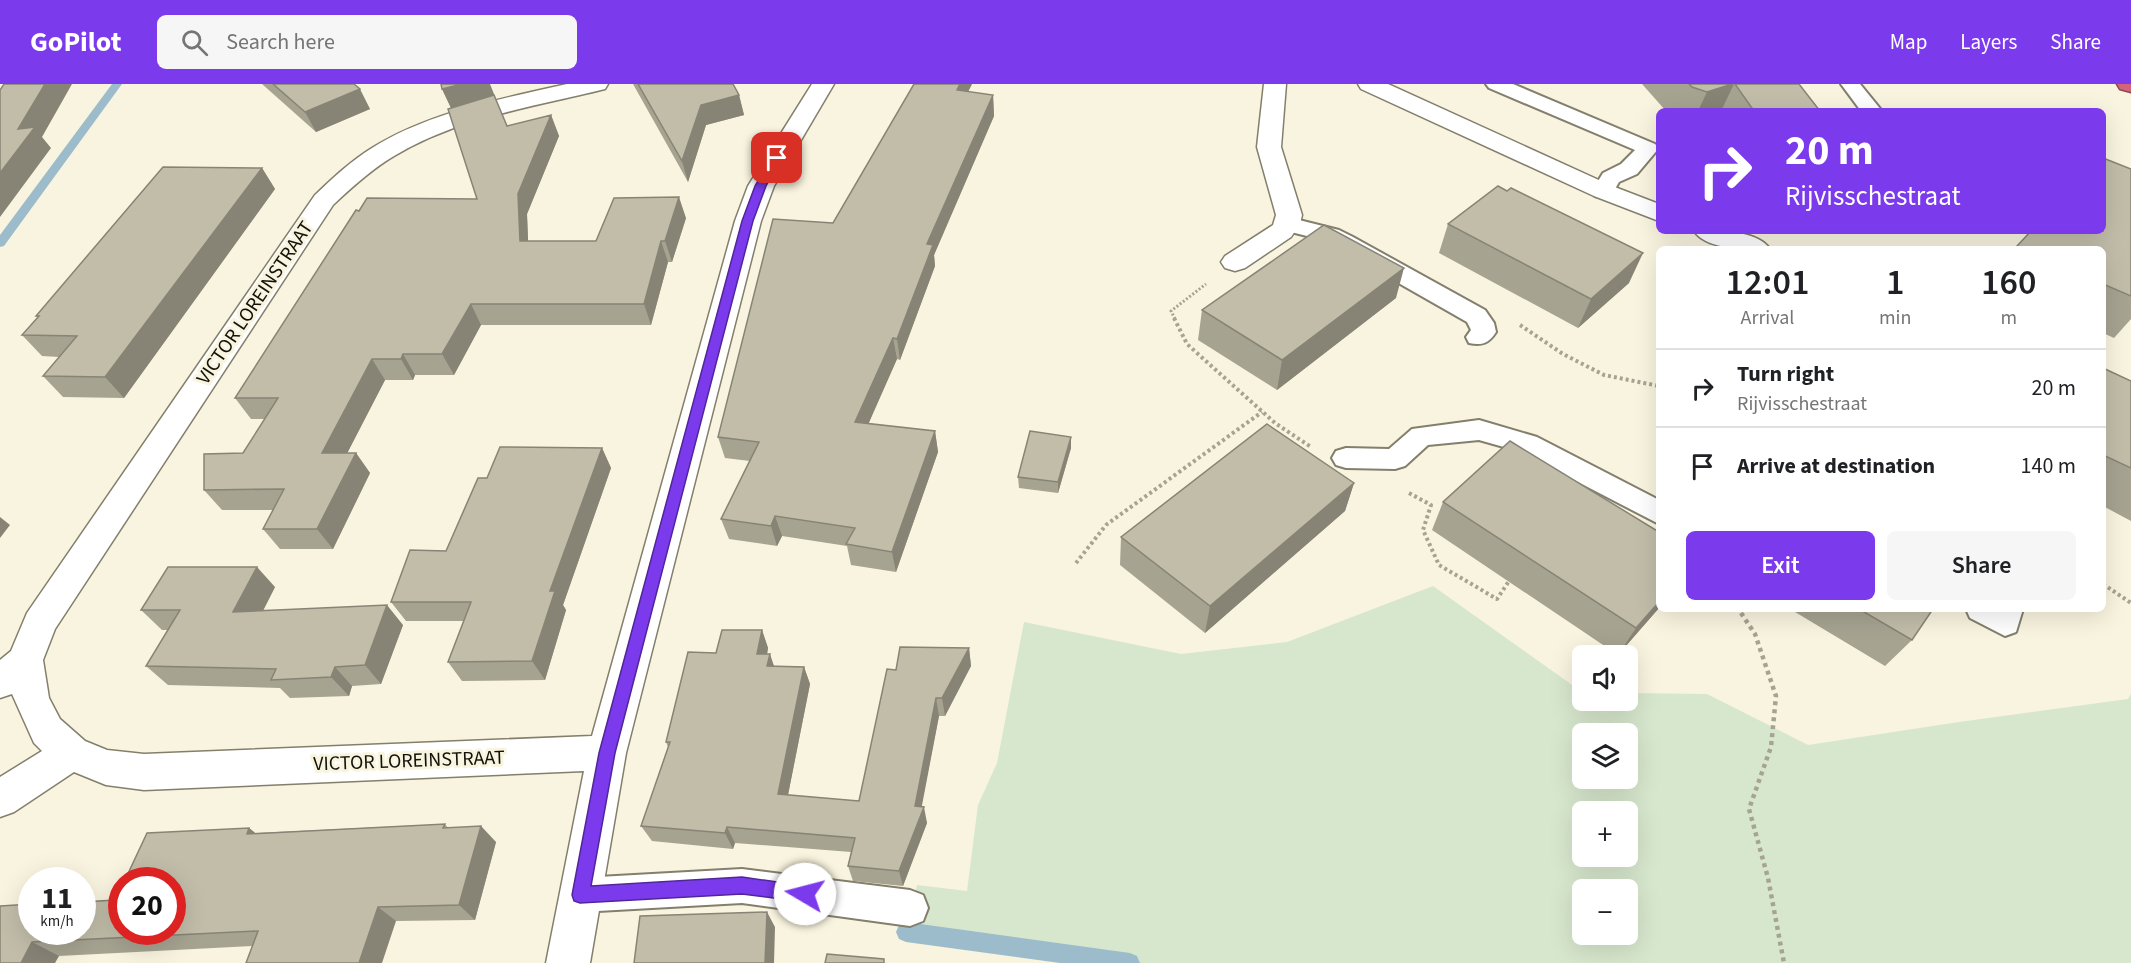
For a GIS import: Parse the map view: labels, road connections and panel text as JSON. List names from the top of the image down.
{
  "streets": {
    "street": ["VICTOR LOREINSTRAAT"]
  },
  "page": {
    "header": "GoPilot",
    "search": "Search here",
    "nav": ["Map", "Layers", "Share"],
    "turn": ["20 m", "Rijvisschestraat"],
    "eta": [
      "12:01",
      "Arrival",
      "1",
      "min",
      "160",
      "m"
    ],
    "list": [
      {
        "name": "Turn right",
        "note": "Rijvisschestraat",
        "value": "20 m"
      },
      {
        "name": "Arrive at destination",
        "value": "140 m"
      }
    ],
    "buttons": ["Exit", "Share"],
    "map_buttons": ["+", "−"],
    "speed": "11 km/h",
    "limit": "20"
  }
}
